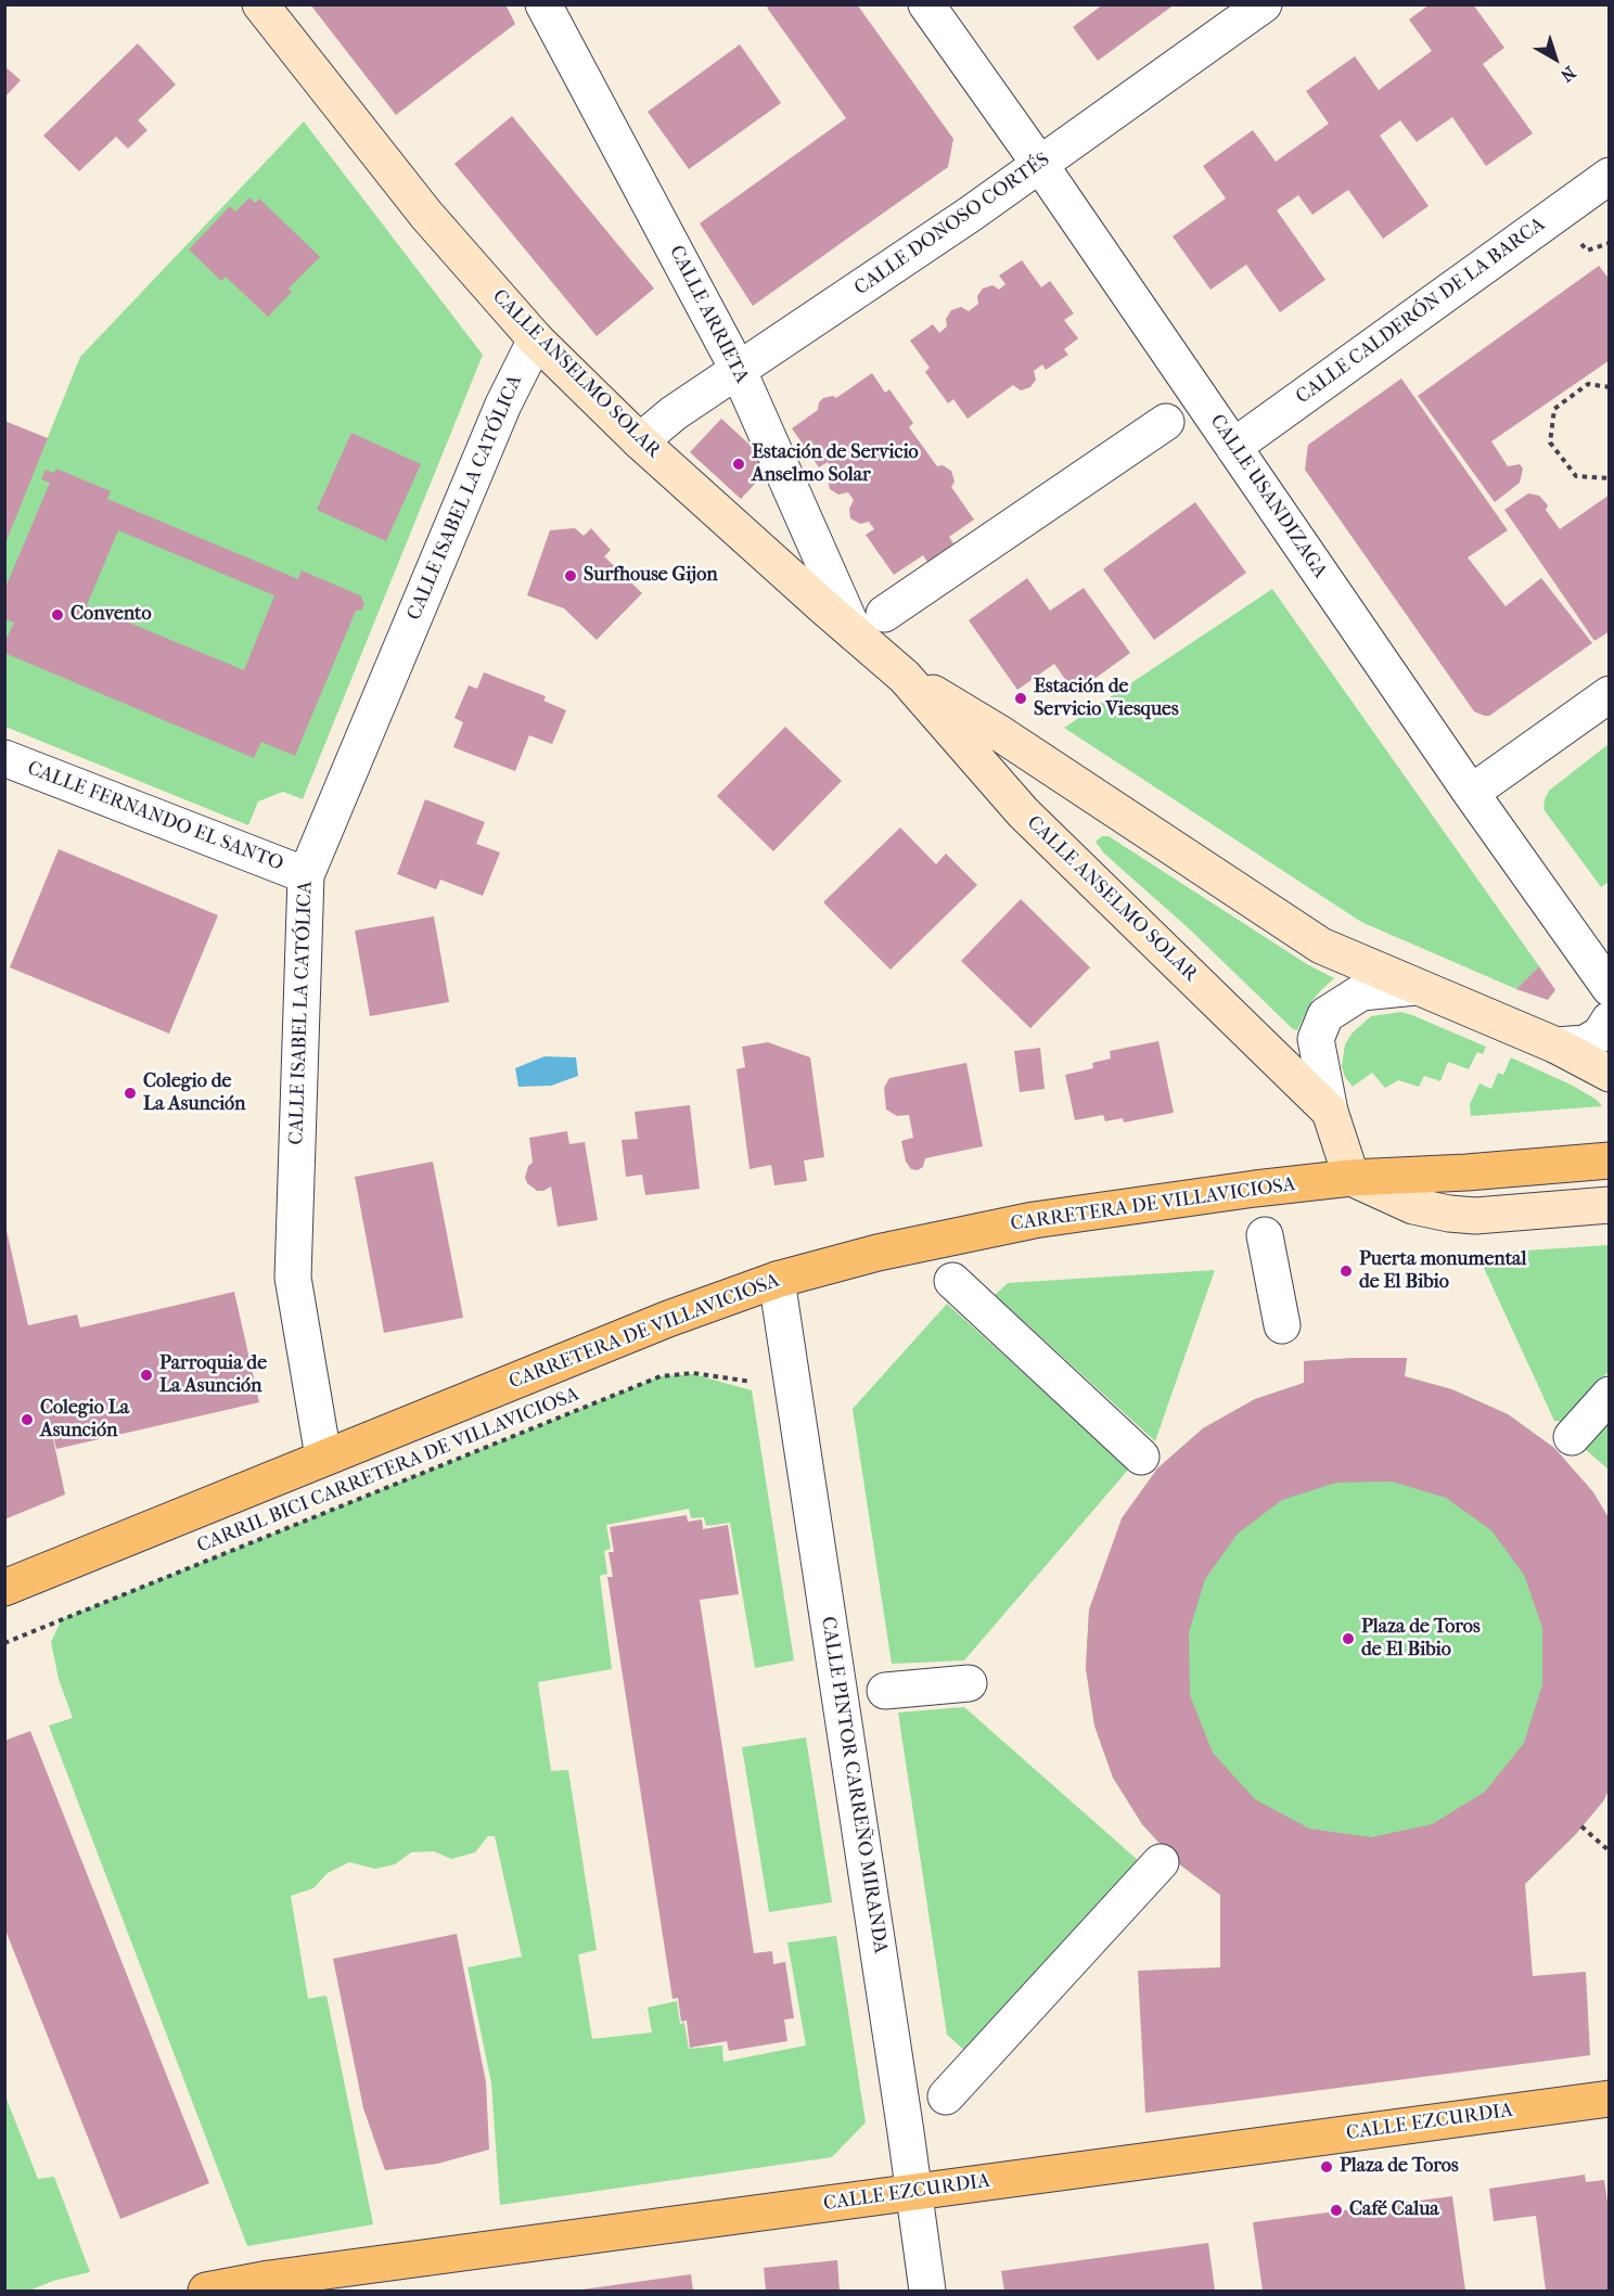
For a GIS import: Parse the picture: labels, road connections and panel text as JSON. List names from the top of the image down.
{
  "streets": {
    "main road": ["CALLE ANSELMO SOLAR", "CARRETERA DE VILLAVICIOSA", "CALLE EZCURDIA"],
    "street": [
      "CALLE DONOSO CORTÉS",
      "CALLE CALDERÓN DE LA BARCA",
      "CALLE ARRIETA",
      "CALLE USANDIZAGA",
      "CALLE ISABEL LA CATÓLICA",
      "CALLE FERNANDO EL SANTO",
      "CALLE PINTOR CARREÑO MIRANDA"
    ],
    "path": ["CARRIL BICI CARRETERA DE VILLAVICIOSA"]
  },
  "crossings": [
    ["CALLE DONOSO CORTÉS", "CALLE ARRIETA"],
    ["CALLE DONOSO CORTÉS", "CALLE ANSELMO SOLAR"],
    ["CALLE DONOSO CORTÉS", "CALLE USANDIZAGA"],
    ["CALLE CALDERÓN DE LA BARCA", "CALLE USANDIZAGA"],
    ["CALLE ARRIETA", "CALLE ANSELMO SOLAR"],
    ["CALLE ANSELMO SOLAR", "CALLE ISABEL LA CATÓLICA"],
    ["CALLE ISABEL LA CATÓLICA", "CALLE FERNANDO EL SANTO"],
    ["CALLE ISABEL LA CATÓLICA", "CARRETERA DE VILLAVICIOSA"],
    ["CARRETERA DE VILLAVICIOSA", "CALLE PINTOR CARREÑO MIRANDA"],
    ["CARRIL BICI CARRETERA DE VILLAVICIOSA", "CALLE PINTOR CARREÑO MIRANDA"],
    ["CALLE PINTOR CARREÑO MIRANDA", "CALLE EZCURDIA"]
  ],
  "places": [
    "Estación de Servicio Anselmo Solar",
    "Surfhouse Gijon",
    "Convento",
    "Estación de Servicio Viesques",
    "Colegio de La Asunción",
    "Puerta monumental de El Bibio",
    "Parroquia de La Asunción",
    "Colegio La Asunción",
    "Plaza de Toros de El Bibio",
    "Plaza de Toros",
    "Café Calua"
  ],
  "north": "bottom right"
}
